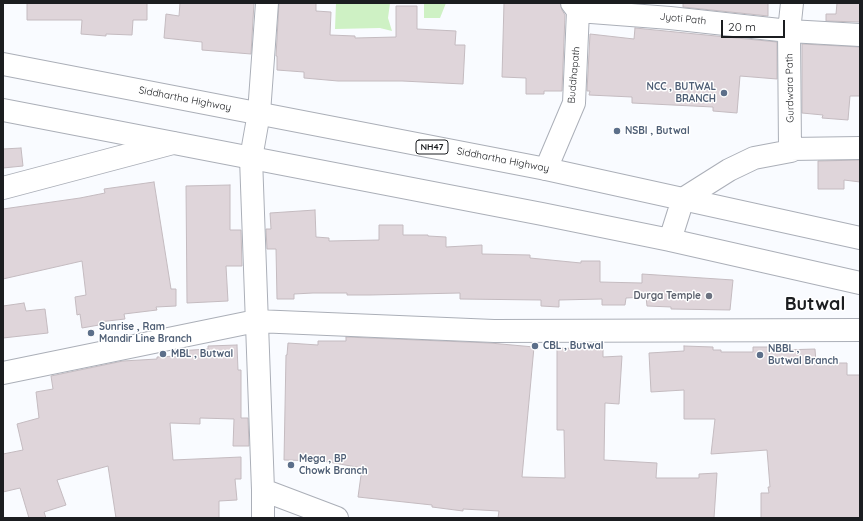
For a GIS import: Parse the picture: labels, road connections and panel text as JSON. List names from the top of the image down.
{
  "streets": {
    "main road": [
      "Jyoti Path",
      "Buddhapath",
      "Gurdwara Path",
      "Siddhartha Highway",
      "NH47"
    ]
  },
  "crossings": [
    ["Jyoti Path", "Buddhapath"],
    ["Jyoti Path", "Gurdwara Path"],
    ["Buddhapath", "Siddhartha Highway"]
  ],
  "districts": ["Butwal"],
  "places": [
    "NCC , BUTWAL BRANCH",
    "NSBI , Butwal",
    "Durga Temple",
    "Sunrise , Ram Mandir Line Branch",
    "CBL , Butwal",
    "MBL , Butwal",
    "NBBL , Butwal Branch",
    "Mega , BP Chowk Branch"
  ],
  "scale_bar": "20 m"
}
